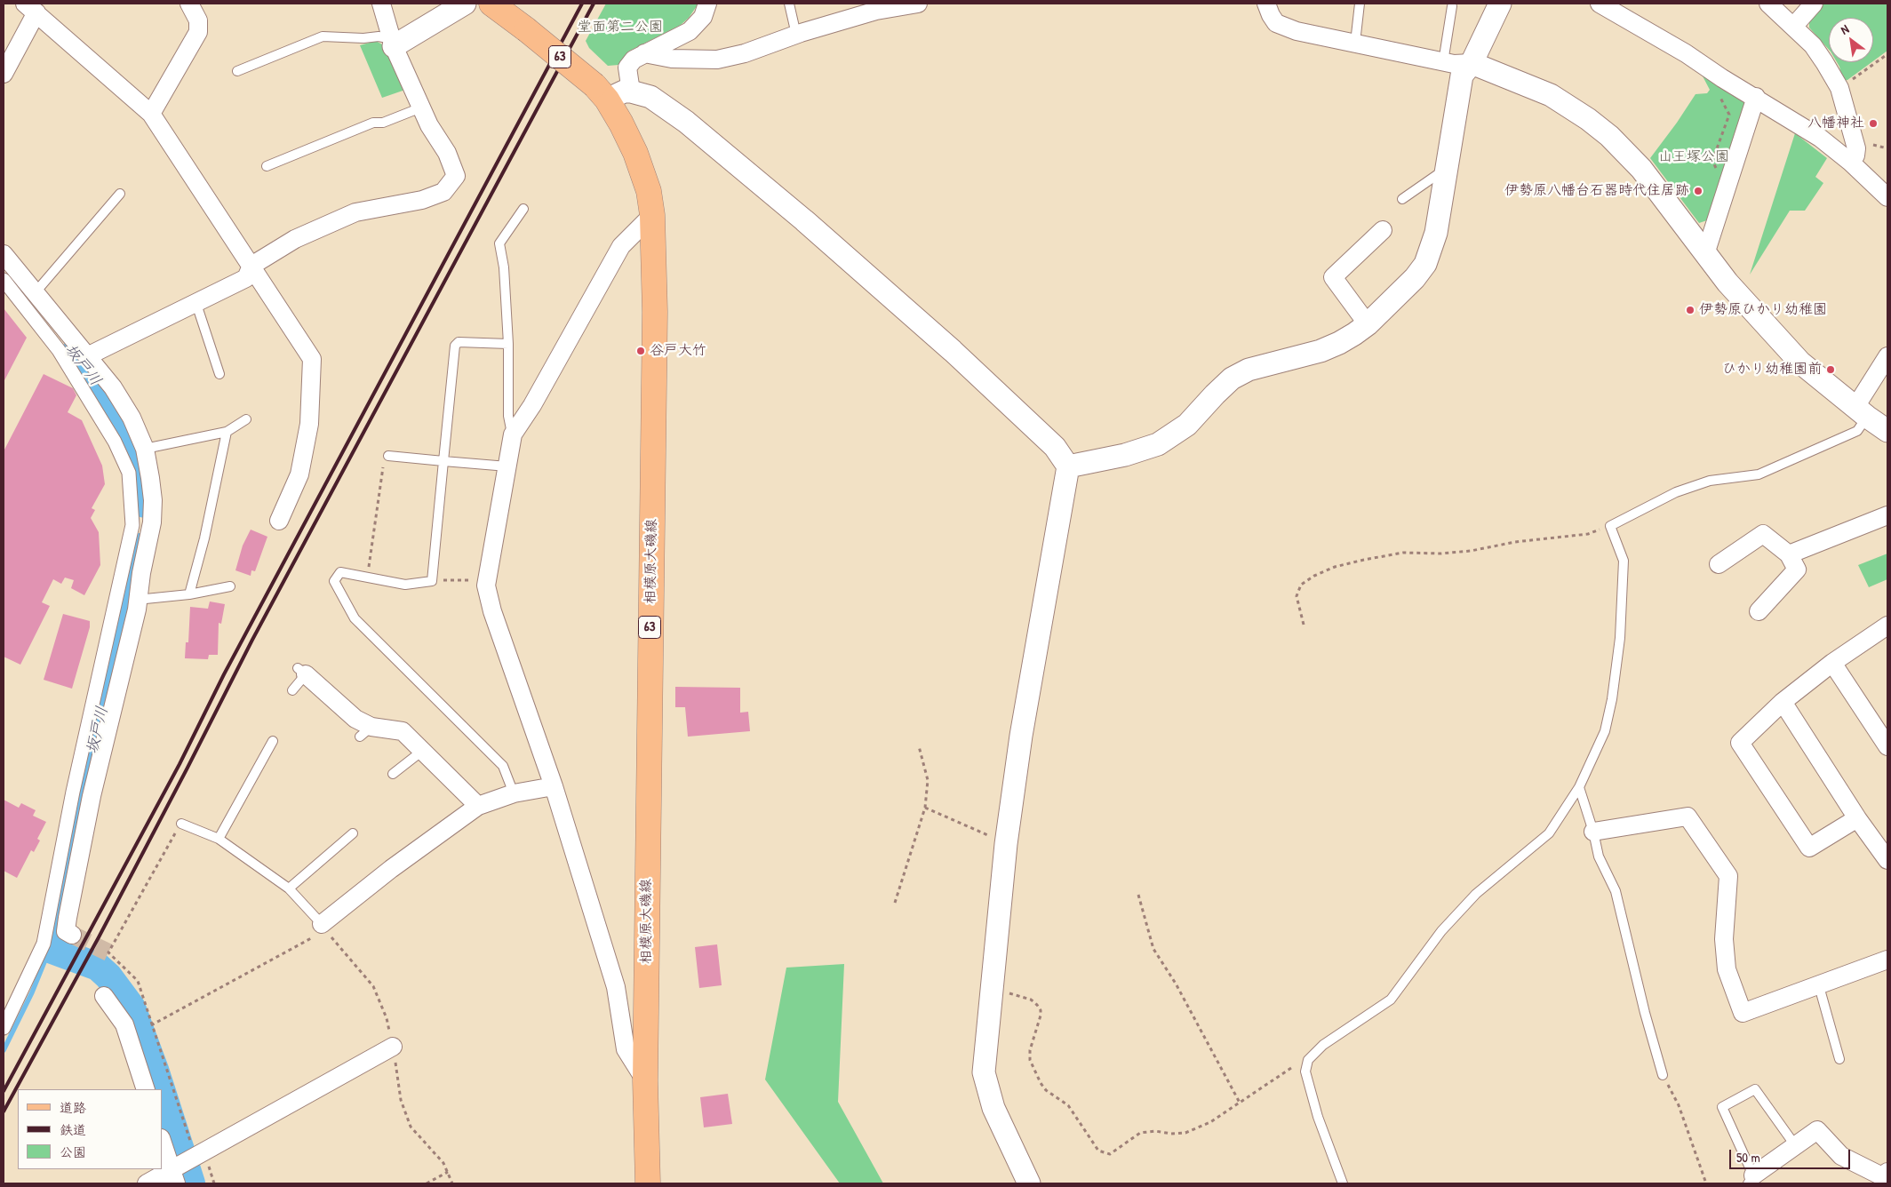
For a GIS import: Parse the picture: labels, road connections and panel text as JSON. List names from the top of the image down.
{
  "streets": {
    "main road": ["63", "相模原大磯線"]
  },
  "water": ["坂戸川"],
  "parks": ["堂面第二公園", "山王塚公園"],
  "places": [
    "八幡神社",
    "伊勢原八幡台石器時代住居跡",
    "伊勢原ひかり幼稚園",
    "谷戸大竹",
    "ひかり幼稚園前"
  ],
  "legend": ["道路", "鉄道", "公園"],
  "scale_bar": "50 m",
  "north": "top left"
}
